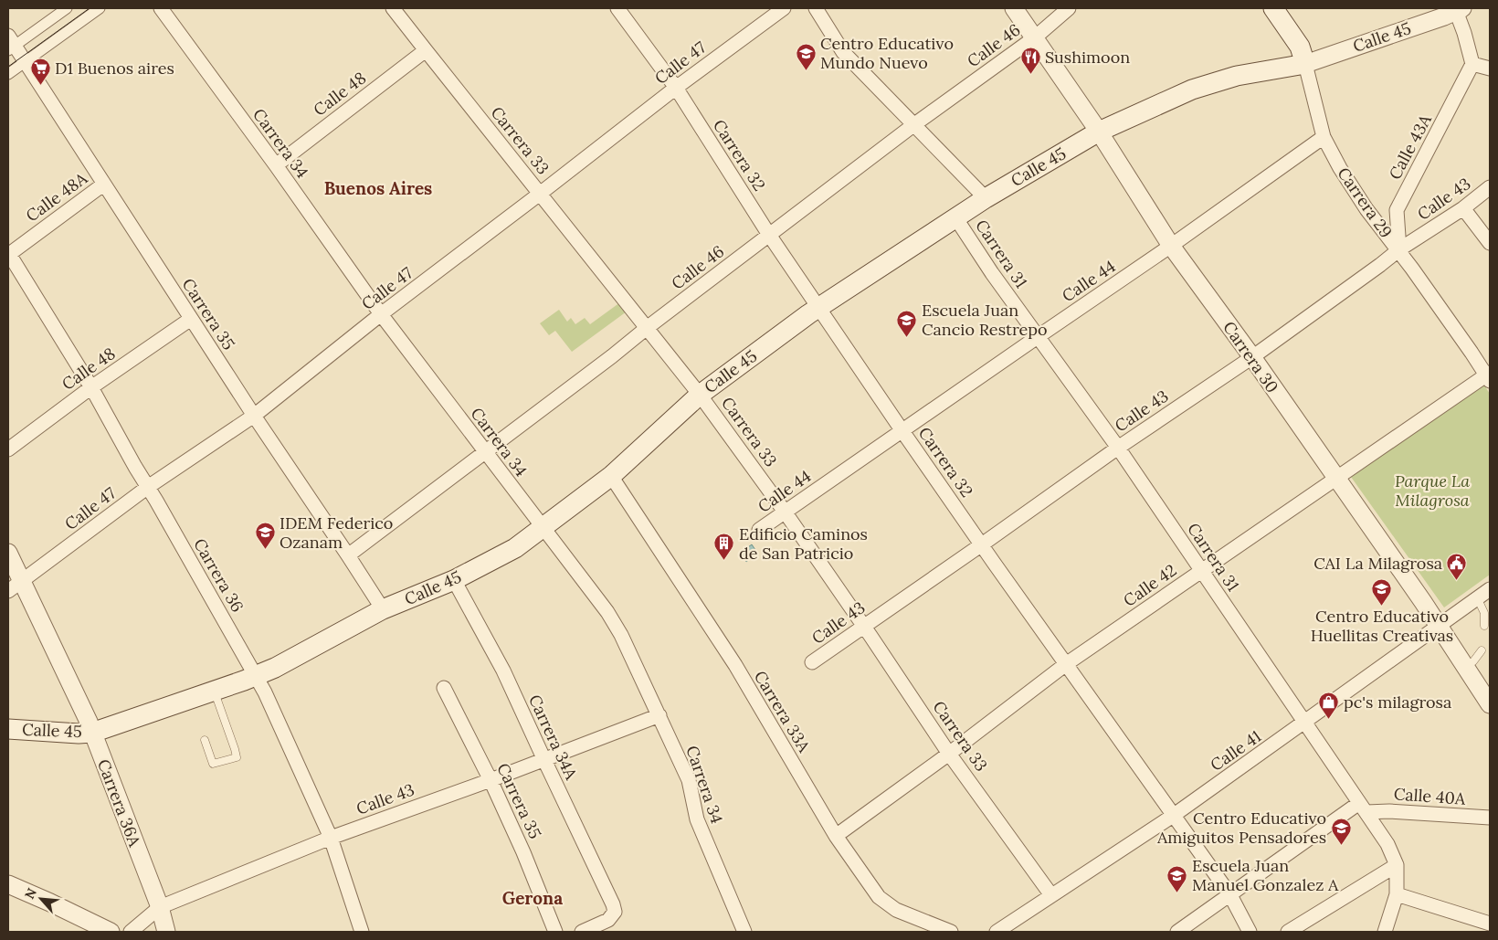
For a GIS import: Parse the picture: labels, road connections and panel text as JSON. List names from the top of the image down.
{
  "streets": {
    "main road": ["Calle 45", "Carrera 29"],
    "street": [
      "Calle 46",
      "Calle 47",
      "Calle 48",
      "Carrera 33",
      "Carrera 34",
      "Calle 43A",
      "Carrera 32",
      "Calle 48A",
      "Calle 43",
      "Carrera 31",
      "Calle 44",
      "Carrera 35",
      "Carrera 30",
      "Carrera 36",
      "Calle 42",
      "Carrera 33A",
      "Carrera 34A",
      "Calle 41",
      "Calle 40A",
      "Carrera 36A"
    ]
  },
  "crossings": [
    ["Calle 45", "Carrera 33"],
    ["Calle 45", "Carrera 34"],
    ["Calle 45", "Carrera 32"],
    ["Calle 45", "Carrera 29"],
    ["Calle 45", "Carrera 31"],
    ["Calle 45", "Carrera 35"],
    ["Calle 45", "Carrera 30"],
    ["Calle 45", "Carrera 36"],
    ["Calle 45", "Carrera 33A"],
    ["Calle 45", "Carrera 34A"],
    ["Calle 45", "Carrera 36A"],
    ["Calle 46", "Carrera 33"],
    ["Calle 46", "Carrera 34"],
    ["Calle 46", "Carrera 32"],
    ["Calle 46", "Carrera 31"],
    ["Calle 46", "Carrera 35"],
    ["Calle 46", "Carrera 30"],
    ["Calle 47", "Carrera 33"],
    ["Calle 47", "Carrera 34"],
    ["Calle 47", "Carrera 32"],
    ["Calle 47", "Carrera 35"],
    ["Calle 47", "Carrera 36"],
    ["Calle 47", "Carrera 36A"],
    ["Calle 48", "Carrera 33"],
    ["Calle 48", "Carrera 34"],
    ["Calle 48", "Carrera 35"],
    ["Calle 48", "Carrera 36"],
    ["Carrera 33", "Calle 43"],
    ["Carrera 33", "Calle 44"],
    ["Carrera 33", "Calle 42"],
    ["Carrera 33", "Calle 41"],
    ["Carrera 34", "Calle 43"],
    ["Calle 43A", "Calle 43"],
    ["Calle 43A", "Carrera 29"],
    ["Carrera 32", "Calle 43"],
    ["Carrera 32", "Calle 44"],
    ["Carrera 32", "Calle 42"],
    ["Carrera 32", "Calle 41"],
    ["Calle 48A", "Carrera 35"],
    ["Calle 48A", "Carrera 36"],
    ["Calle 43", "Carrera 29"],
    ["Calle 43", "Carrera 31"],
    ["Calle 43", "Carrera 35"],
    ["Calle 43", "Carrera 30"],
    ["Calle 43", "Carrera 36"],
    ["Calle 43", "Carrera 34A"],
    ["Calle 43", "Carrera 36A"],
    ["Carrera 29", "Calle 44"],
    ["Carrera 29", "Calle 42"],
    ["Carrera 31", "Calle 44"],
    ["Carrera 31", "Calle 42"],
    ["Carrera 31", "Calle 41"],
    ["Carrera 31", "Calle 40A"],
    ["Calle 44", "Carrera 30"],
    ["Carrera 30", "Calle 42"],
    ["Carrera 30", "Calle 41"],
    ["Calle 42", "Carrera 33A"]
  ],
  "districts": ["Buenos Aires", "Gerona"],
  "parks": ["Parque La Milagrosa"],
  "places": {
    "school or university": [
      "Centro Educativo Mundo Nuevo",
      "Escuela Juan Cancio Restrepo",
      "IDEM Federico Ozanam",
      "Centro Educativo Huellitas Creativas",
      "Centro Educativo Amiguitos Pensadores",
      "Escuela Juan Manuel Gonzalez A"
    ],
    "restaurant": ["Sushimoon"],
    "supermarket": ["D1 Buenos aires"],
    "building": ["Edificio Caminos de San Patricio"],
    "public building": ["CAI La Milagrosa"],
    "shop": ["pc's milagrosa"]
  },
  "north": "top left"
}
